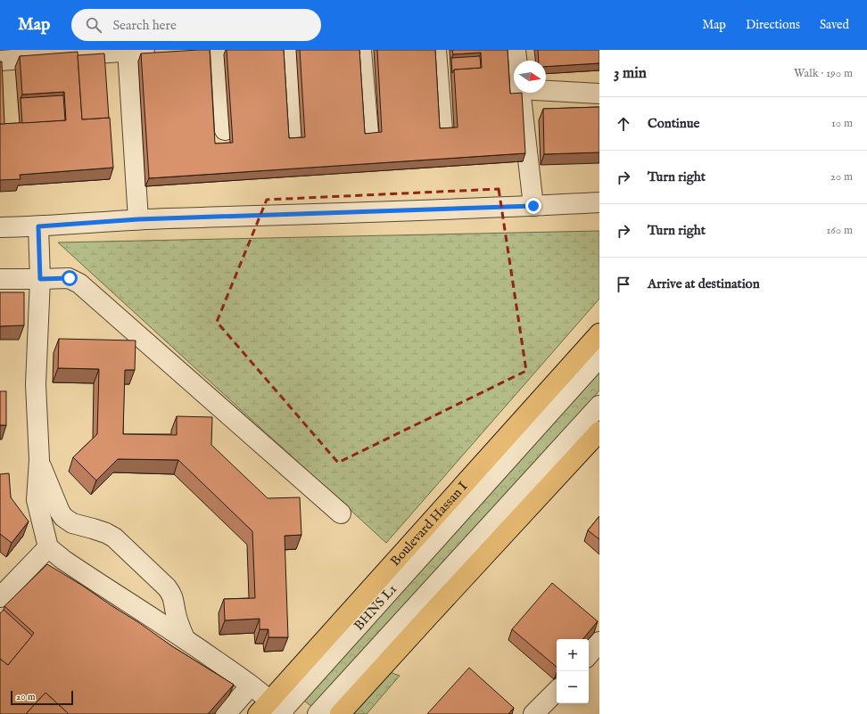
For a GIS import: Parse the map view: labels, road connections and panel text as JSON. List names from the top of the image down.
{
  "streets": {
    "main road": ["Boulevard Hassan I"],
    "street": ["BHNS L1"]
  },
  "crossings": [
    ["Boulevard Hassan I", "BHNS L1"]
  ],
  "scale_bar": "20 m",
  "north": "right",
  "page": {
    "header": "Map",
    "search": "Search here",
    "nav": ["Map", "Directions", "Saved"],
    "heading": ["3 min", "Walk · 190 m"],
    "list": [
      ["Continue", "10 m"],
      ["Turn right", "20 m"],
      ["Turn right", "160 m"],
      "Arrive at destination"
    ],
    "map_buttons": ["+", "−"],
    "scale": "20 m"
  }
}
